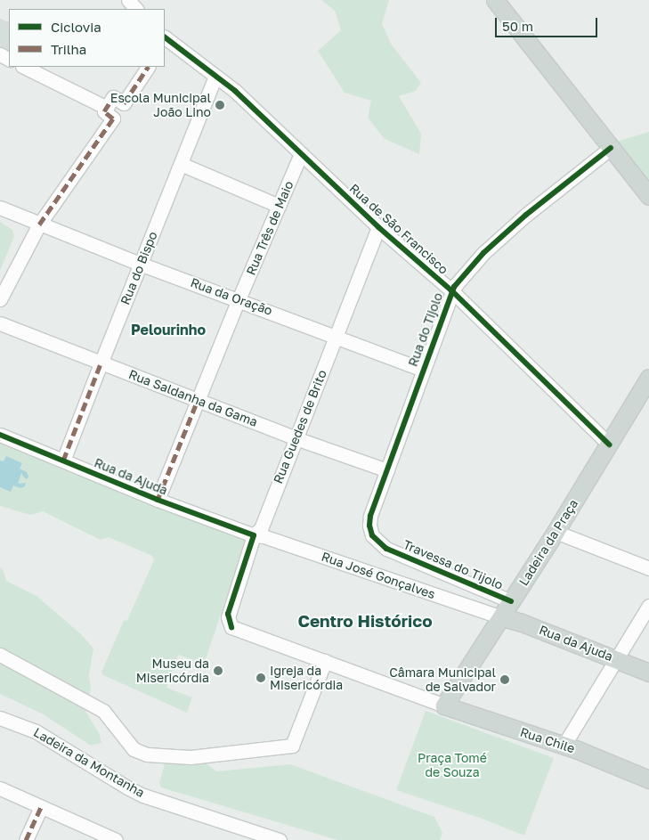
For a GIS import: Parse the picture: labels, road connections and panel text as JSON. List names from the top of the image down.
{
  "streets": {
    "main road": ["Rua da Ajuda", "Ladeira da Praça", "Rua Chile"],
    "street": [
      "Rua Três de Maio",
      "Rua de São Francisco",
      "Rua do Bispo",
      "Rua da Oração",
      "Rua do Tijolo",
      "Rua Saldanha da Gama",
      "Rua Guedes de Brito",
      "Travessa do Tijolo",
      "Rua José Gonçalves",
      "Ladeira da Montanha"
    ]
  },
  "crossings": [
    ["Rua Três de Maio", "Rua de São Francisco"],
    ["Rua Três de Maio", "Rua da Oração"],
    ["Rua Três de Maio", "Rua Saldanha da Gama"],
    ["Rua Três de Maio", "Rua da Ajuda"],
    ["Rua de São Francisco", "Rua do Bispo"],
    ["Rua de São Francisco", "Rua do Tijolo"],
    ["Rua de São Francisco", "Rua Guedes de Brito"],
    ["Rua de São Francisco", "Ladeira da Praça"],
    ["Rua do Bispo", "Rua da Oração"],
    ["Rua do Bispo", "Rua Saldanha da Gama"],
    ["Rua do Bispo", "Rua da Ajuda"],
    ["Rua da Oração", "Rua do Tijolo"],
    ["Rua da Oração", "Rua Guedes de Brito"],
    ["Rua do Tijolo", "Rua Saldanha da Gama"],
    ["Rua do Tijolo", "Travessa do Tijolo"],
    ["Rua Saldanha da Gama", "Rua Guedes de Brito"],
    ["Rua Guedes de Brito", "Rua da Ajuda"],
    ["Rua Guedes de Brito", "Rua José Gonçalves"],
    ["Rua da Ajuda", "Ladeira da Praça"],
    ["Rua da Ajuda", "Rua José Gonçalves"],
    ["Ladeira da Praça", "Travessa do Tijolo"],
    ["Ladeira da Praça", "Rua José Gonçalves"],
    ["Ladeira da Praça", "Rua Chile"]
  ],
  "districts": ["Pelourinho", "Centro Histórico"],
  "parks": ["Praça Tomé de Souza"],
  "places": [
    "Escola Municipal João Lino",
    "Museu da Misericórdia",
    "Igreja da Misericórdia",
    "Câmara Municipal de Salvador"
  ],
  "legend": ["Ciclovia", "Trilha"],
  "scale_bar": "50 m"
}
